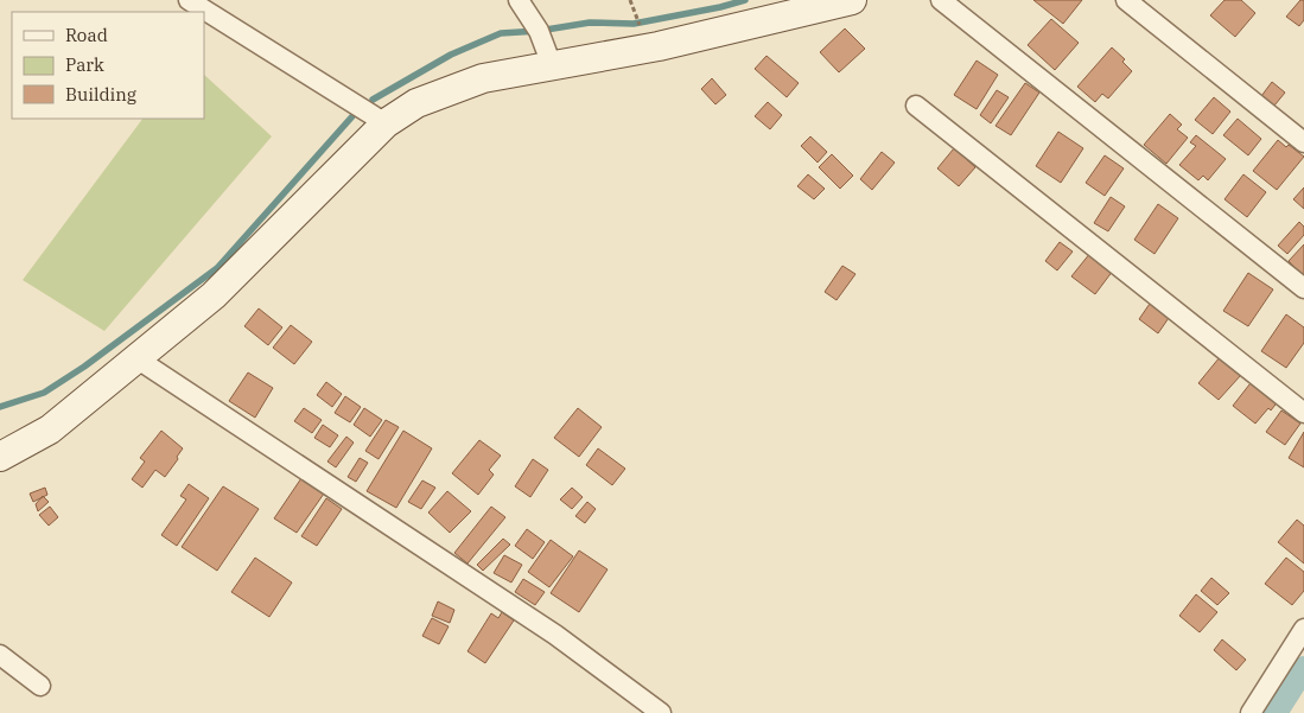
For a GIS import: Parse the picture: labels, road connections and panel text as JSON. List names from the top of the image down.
{
  "legend": ["Road", "Park", "Building"]
}
